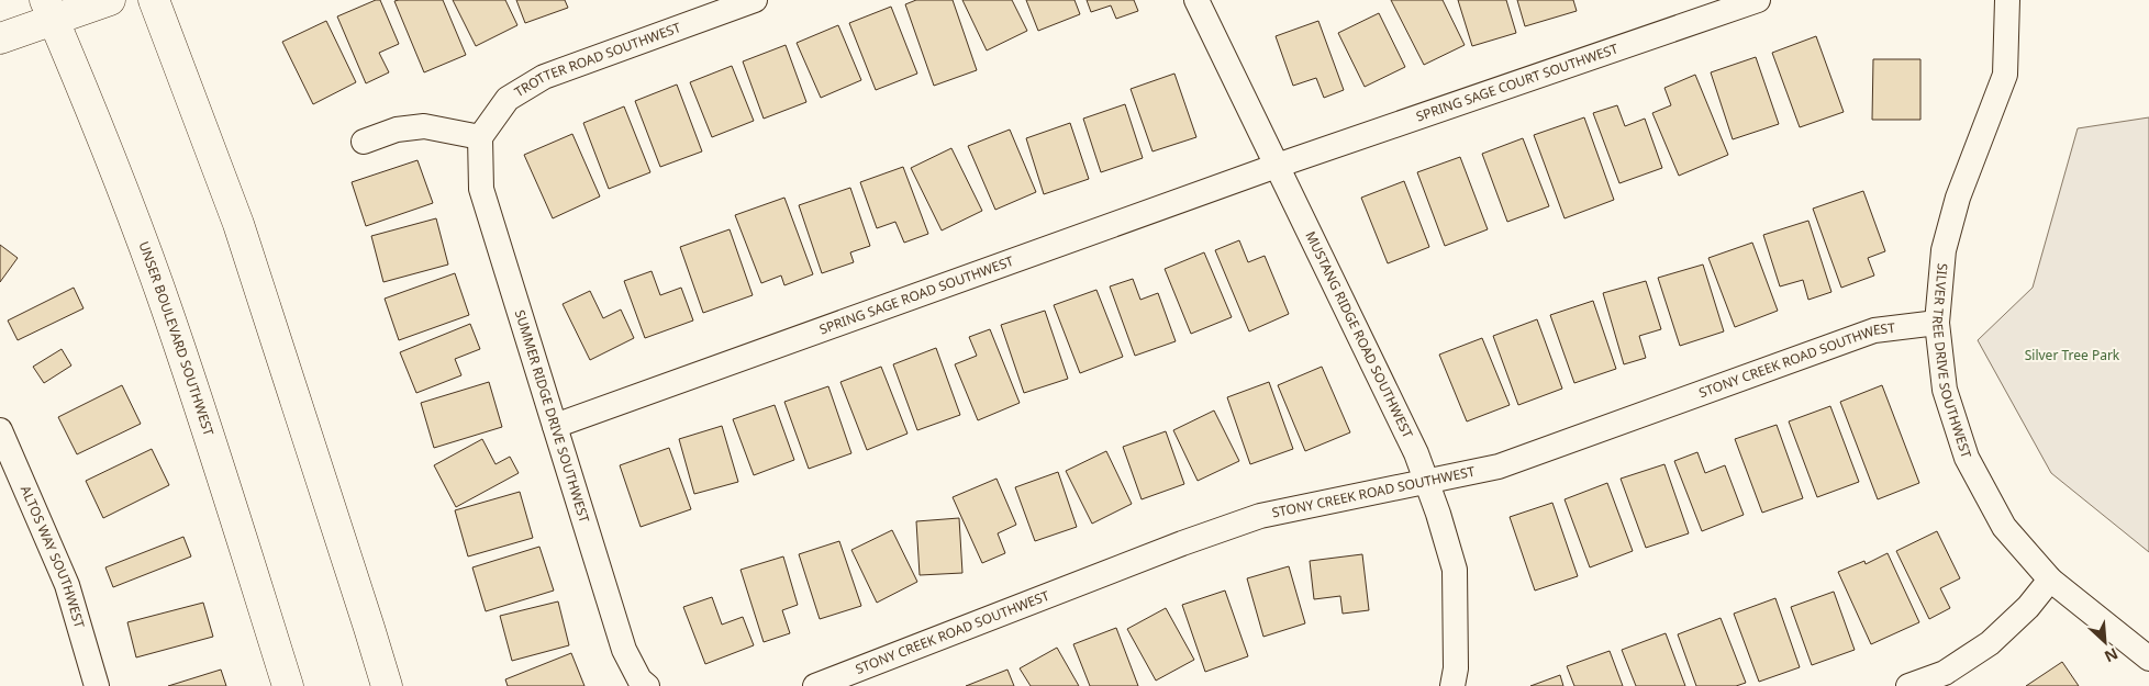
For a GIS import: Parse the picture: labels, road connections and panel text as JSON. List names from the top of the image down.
{
  "streets": {
    "main road": ["UNSER BOULEVARD SOUTHWEST"],
    "street": [
      "TROTTER ROAD SOUTHWEST",
      "SPRING SAGE COURT SOUTHWEST",
      "SPRING SAGE ROAD SOUTHWEST",
      "MUSTANG RIDGE ROAD SOUTHWEST",
      "SILVER TREE DRIVE SOUTHWEST",
      "STONY CREEK ROAD SOUTHWEST",
      "SUMMER RIDGE DRIVE SOUTHWEST",
      "ALTOS WAY SOUTHWEST"
    ]
  },
  "crossings": [
    ["TROTTER ROAD SOUTHWEST", "SUMMER RIDGE DRIVE SOUTHWEST"],
    ["SPRING SAGE COURT SOUTHWEST", "SPRING SAGE ROAD SOUTHWEST"],
    ["SPRING SAGE COURT SOUTHWEST", "MUSTANG RIDGE ROAD SOUTHWEST"],
    ["SPRING SAGE ROAD SOUTHWEST", "MUSTANG RIDGE ROAD SOUTHWEST"],
    ["SPRING SAGE ROAD SOUTHWEST", "SUMMER RIDGE DRIVE SOUTHWEST"],
    ["MUSTANG RIDGE ROAD SOUTHWEST", "STONY CREEK ROAD SOUTHWEST"],
    ["SILVER TREE DRIVE SOUTHWEST", "STONY CREEK ROAD SOUTHWEST"]
  ],
  "parks": ["Silver Tree Park"],
  "north": "bottom right"
}
